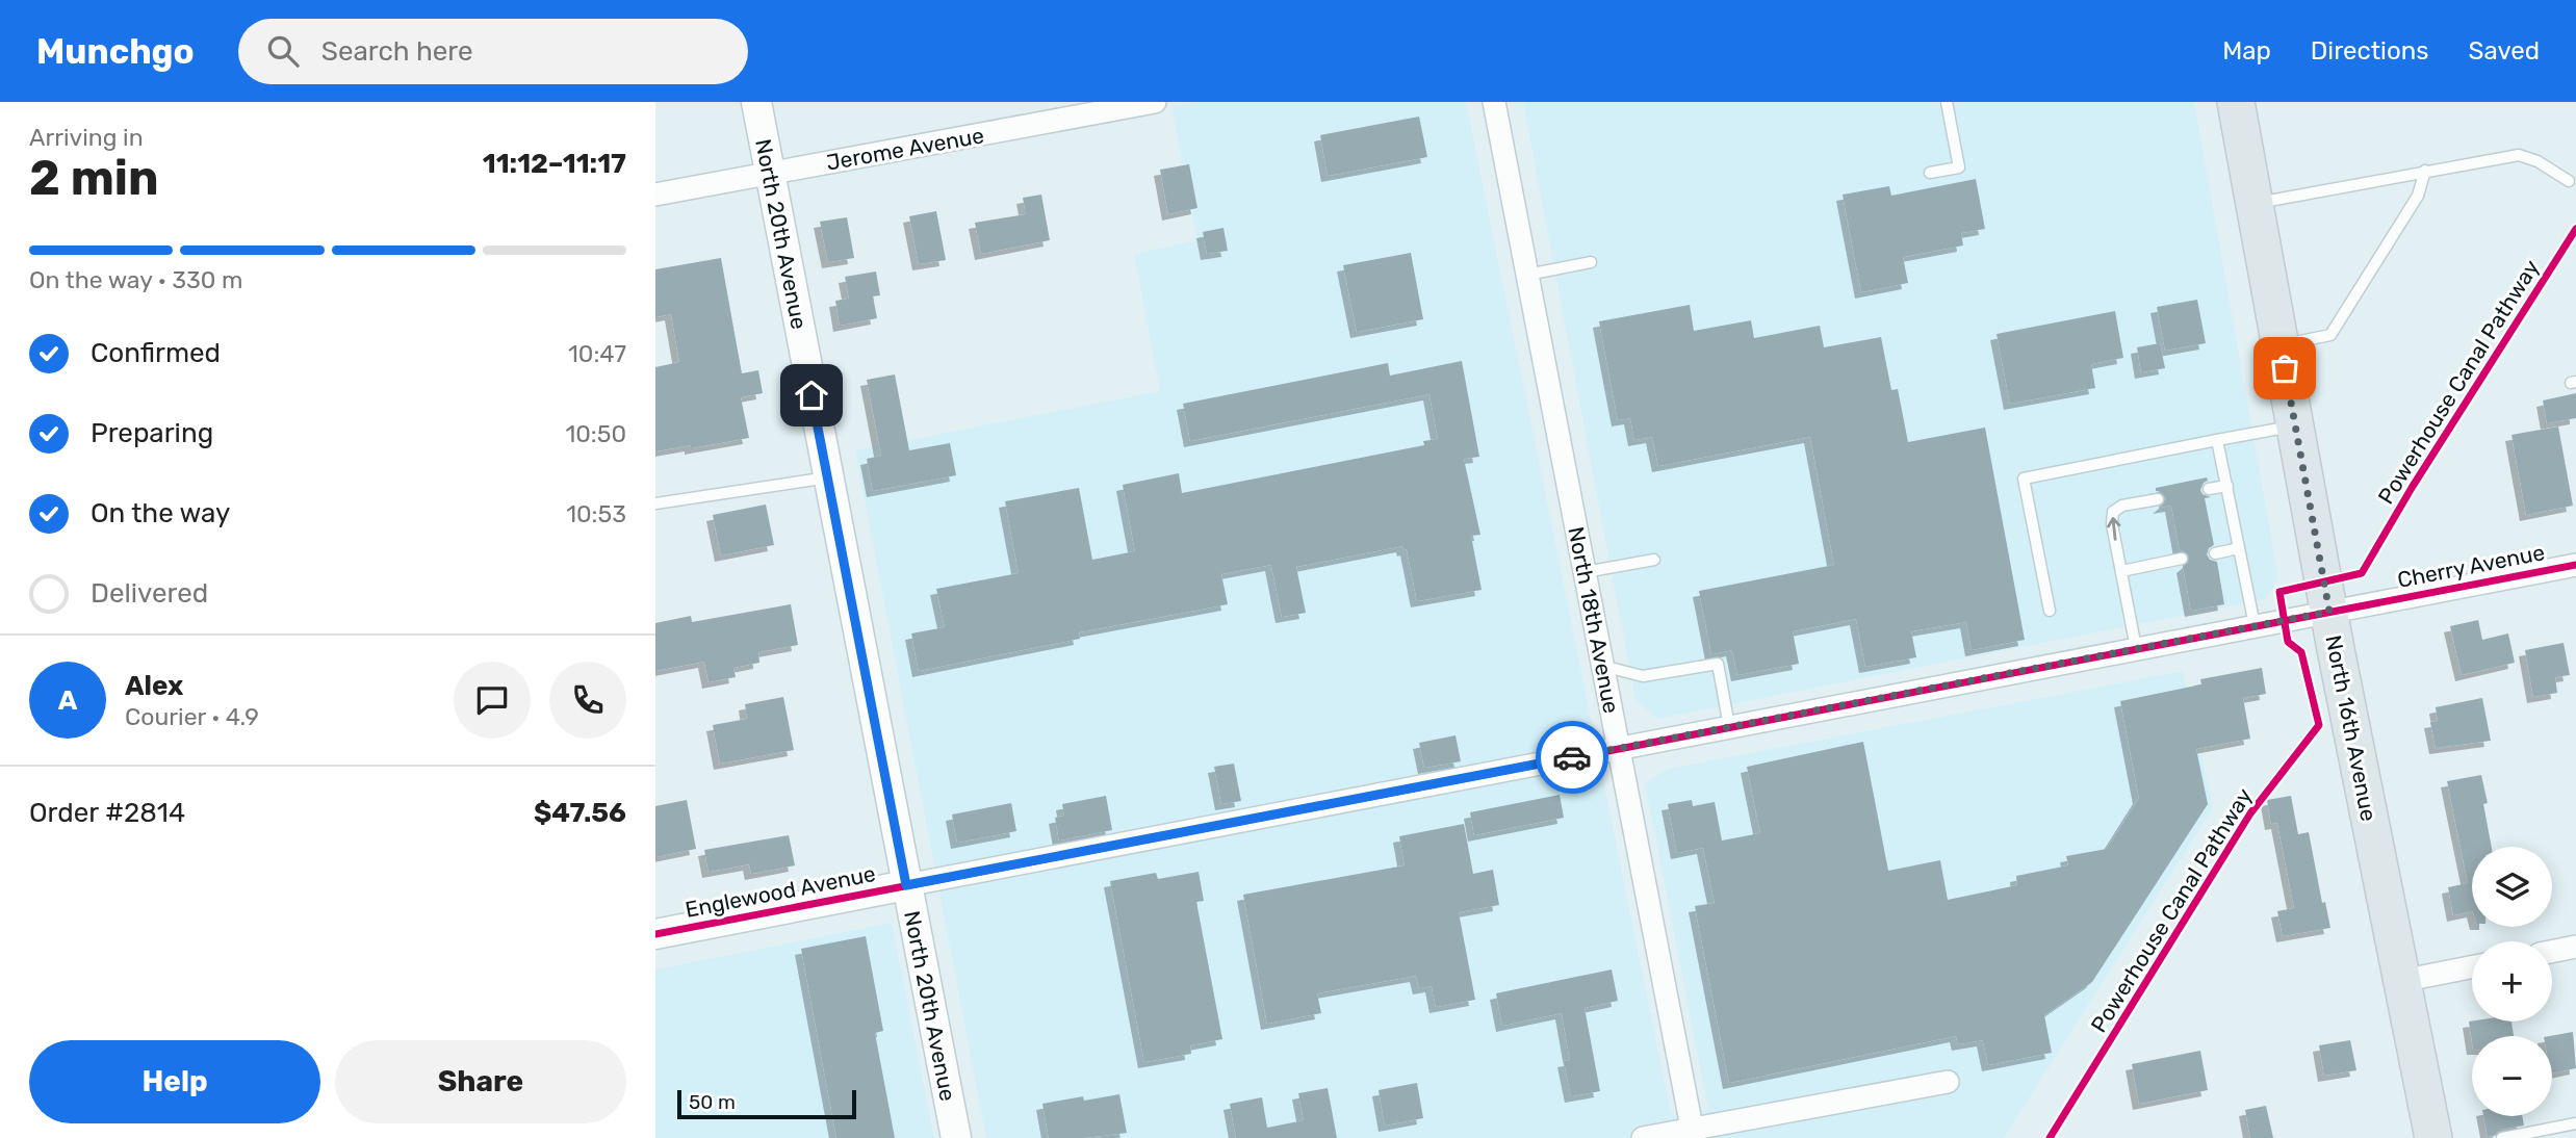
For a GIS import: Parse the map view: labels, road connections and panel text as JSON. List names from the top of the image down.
{
  "streets": {
    "main road": ["North 16th Avenue"],
    "street": [
      "Jerome Avenue",
      "North 20th Avenue",
      "Cherry Avenue",
      "North 18th Avenue",
      "Englewood Avenue"
    ],
    "cycle path": ["Powerhouse Canal Pathway"]
  },
  "crossings": [
    ["Jerome Avenue", "North 20th Avenue"],
    ["North 20th Avenue", "Englewood Avenue"],
    ["Cherry Avenue", "North 16th Avenue"],
    ["Cherry Avenue", "Englewood Avenue"],
    ["North 18th Avenue", "Englewood Avenue"],
    ["North 16th Avenue", "Englewood Avenue"]
  ],
  "scale_bar": "50 m",
  "page": {
    "header": "Munchgo",
    "search": "Search here",
    "nav": ["Map", "Directions", "Saved"],
    "heading": ["2 min", "Arriving in", "11:12–11:17"],
    "panel": [
      "Alex",
      "Courier · 4.9",
      "Order #2814",
      "$47.56"
    ],
    "bar": "On the way · 330 m",
    "list": [
      ["Confirmed", "10:47"],
      ["Preparing", "10:50"],
      ["On the way", "10:53"],
      "Delivered"
    ],
    "round": "A",
    "map_buttons": ["+", "−"],
    "buttons": ["Help", "Share"],
    "scale": "50 m"
  }
}
